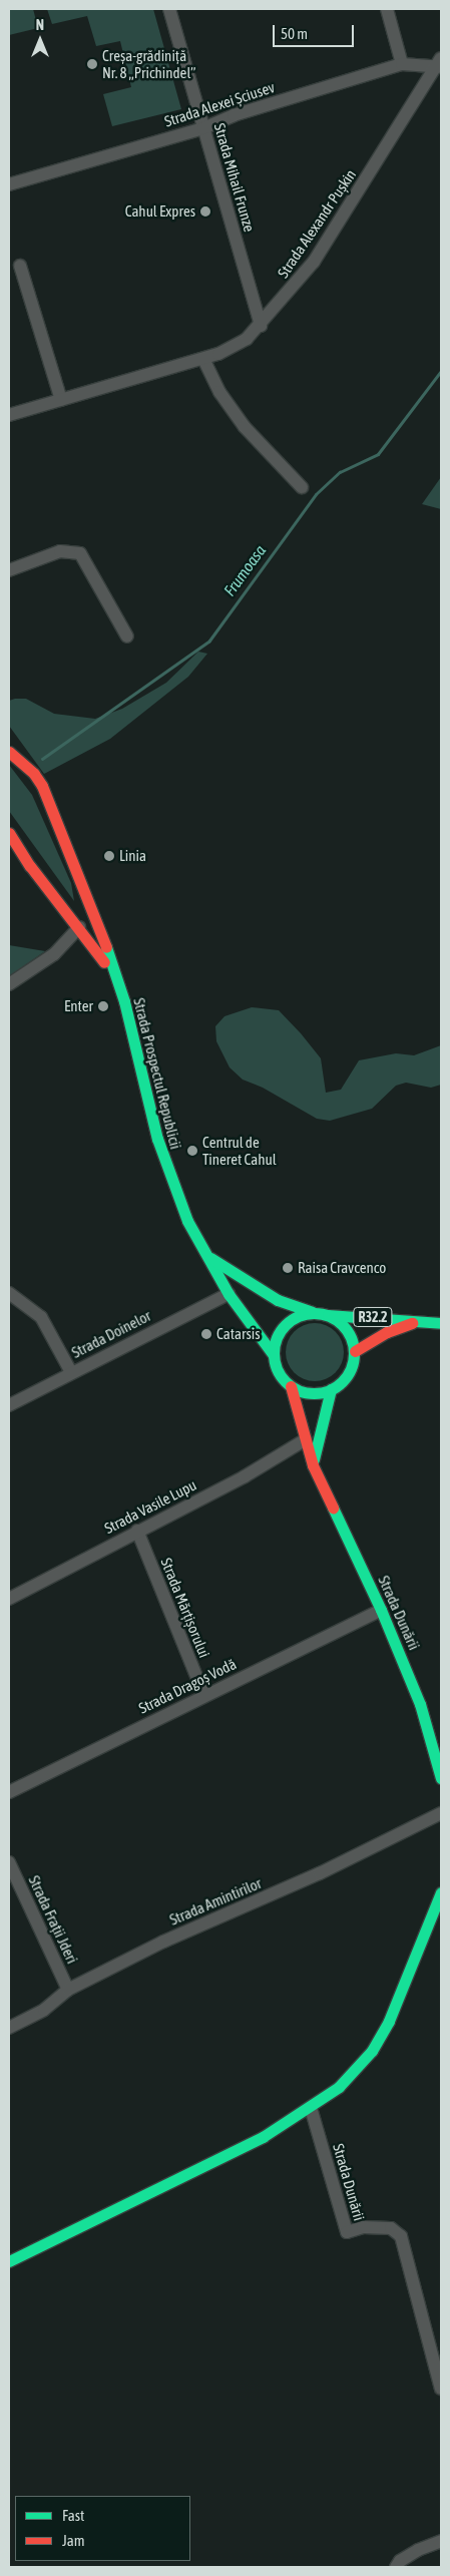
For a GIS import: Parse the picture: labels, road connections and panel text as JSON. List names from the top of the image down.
{
  "streets": {
    "main road": ["Strada Prospectul Republicii", "R32.2", "Strada Dunării"],
    "street": [
      "Strada Alexei Șciusev",
      "Strada Mihail Frunze",
      "Strada Alexandr Pușkin",
      "Strada Doinelor",
      "Strada Vasile Lupu",
      "Strada Mărțișorului",
      "Strada Dragoș Vodă",
      "Strada Amintirilor",
      "Strada Frații Jderi"
    ]
  },
  "crossings": [
    ["Strada Alexei Șciusev", "Strada Mihail Frunze"],
    ["Strada Alexei Șciusev", "Strada Alexandr Pușkin"],
    ["Strada Mihail Frunze", "Strada Alexandr Pușkin"],
    ["Strada Prospectul Republicii", "R32.2"],
    ["Strada Prospectul Republicii", "Strada Doinelor"],
    ["Strada Prospectul Republicii", "Strada Dunării"],
    ["R32.2", "Strada Dunării"],
    ["Strada Vasile Lupu", "Strada Mărțișorului"],
    ["Strada Vasile Lupu", "Strada Dunării"],
    ["Strada Mărțișorului", "Strada Dragoș Vodă"],
    ["Strada Dunării", "Strada Dragoș Vodă"],
    ["Strada Amintirilor", "Strada Frații Jderi"]
  ],
  "water": ["Frumoasa"],
  "places": [
    "Creșa-grădiniță Nr. 8 „Prichindel”",
    "Cahul Expres",
    "Linia",
    "Enter",
    "Centrul de Tineret Cahul",
    "Raisa Cravcenco",
    "Catarsis"
  ],
  "legend": ["Fast", "Jam"],
  "scale_bar": "50 m",
  "north": "top"
}
